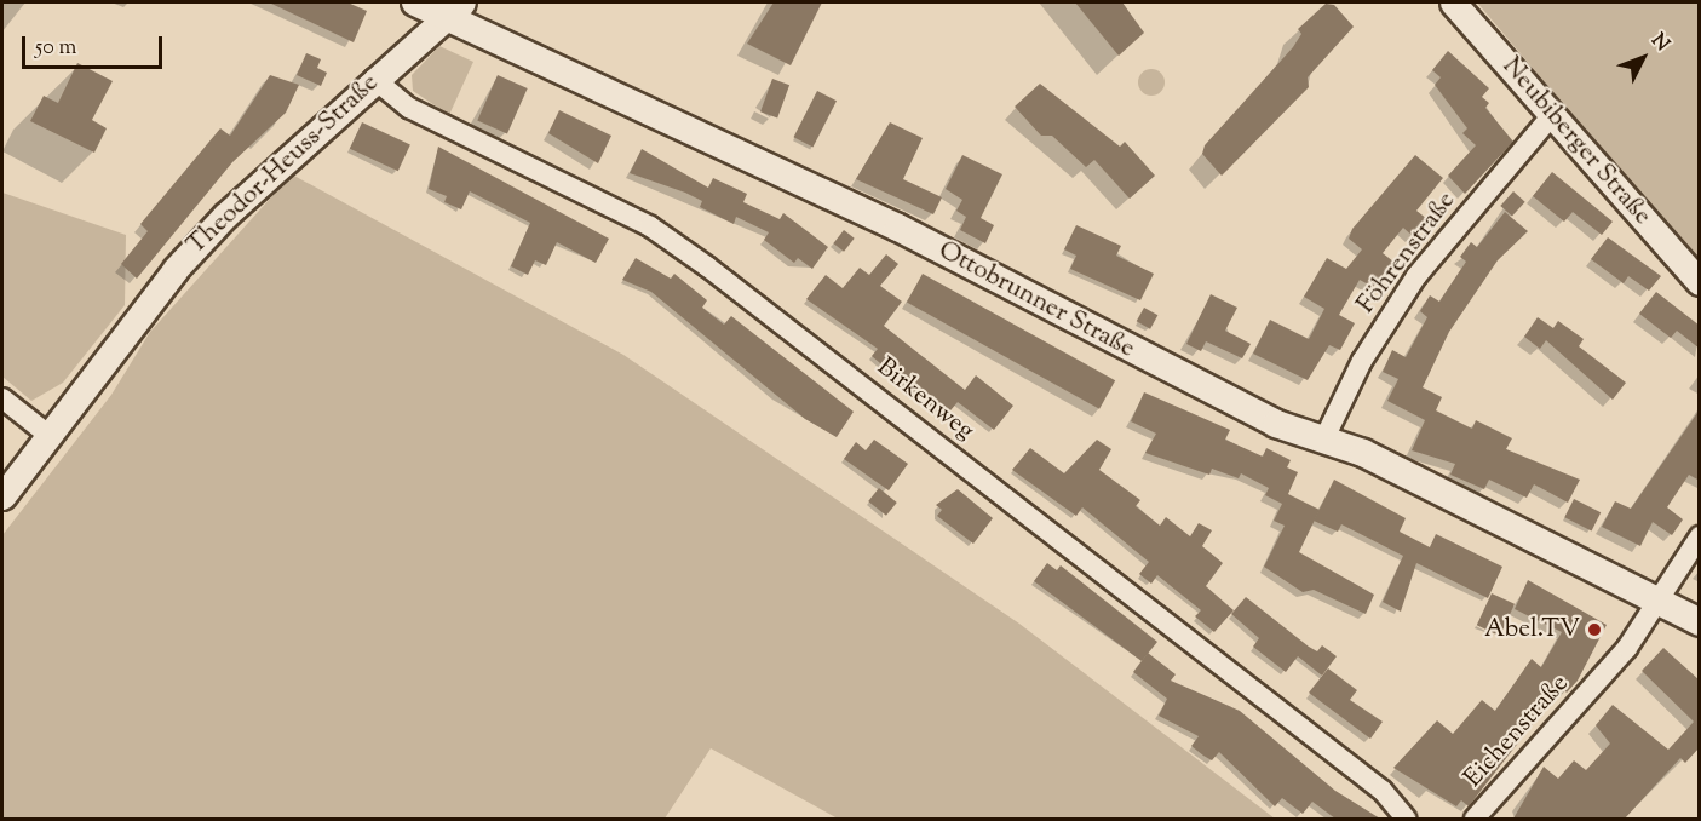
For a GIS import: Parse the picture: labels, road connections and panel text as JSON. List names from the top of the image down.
{
  "streets": {
    "main road": ["Ottobrunner Straße"],
    "street": [
      "Neubiberger Straße",
      "Theodor-Heuss-Straße",
      "Föhrenstraße",
      "Birkenweg",
      "Eichenstraße"
    ]
  },
  "crossings": [
    ["Neubiberger Straße", "Föhrenstraße"],
    ["Theodor-Heuss-Straße", "Ottobrunner Straße"],
    ["Theodor-Heuss-Straße", "Birkenweg"],
    ["Föhrenstraße", "Ottobrunner Straße"],
    ["Ottobrunner Straße", "Eichenstraße"]
  ],
  "places": ["Abel.TV"],
  "scale_bar": "50 m",
  "north": "top right"
}
